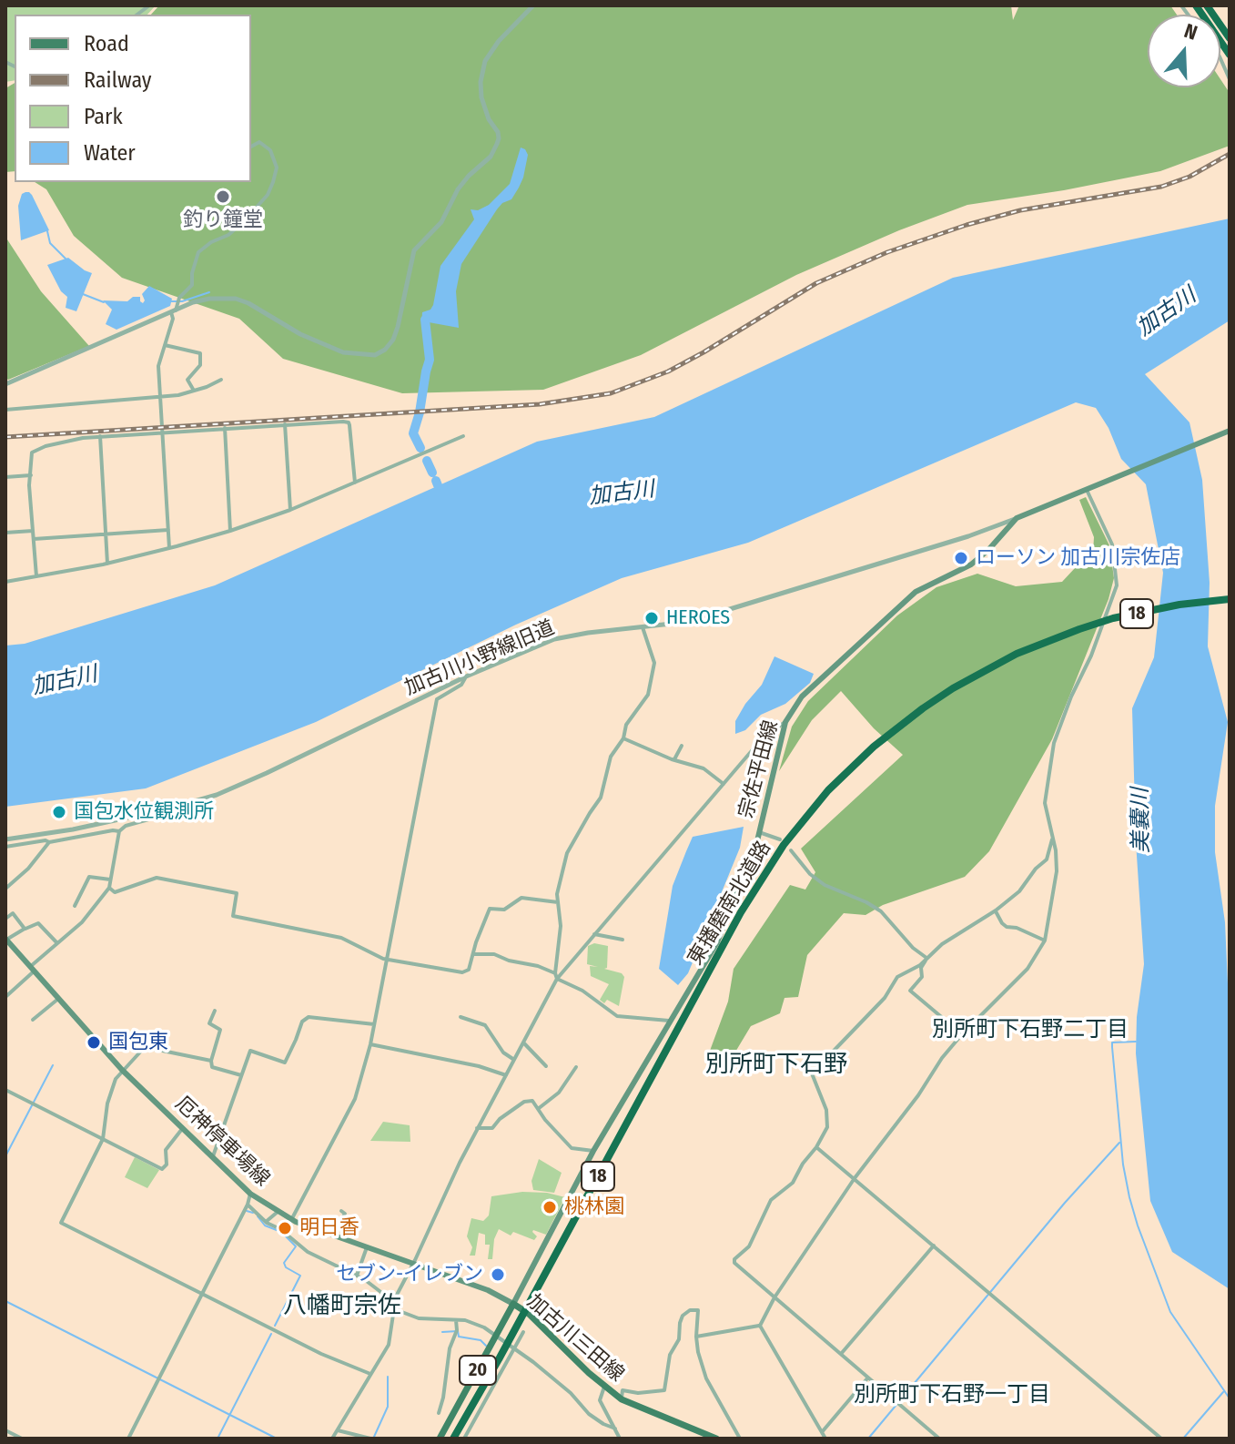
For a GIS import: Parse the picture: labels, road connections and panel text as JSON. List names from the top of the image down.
{
  "streets": {
    "highway": ["18", "東播磨南北道路"],
    "main road": [
      "宗佐平田線",
      "厄神停車場線",
      "加古川三田線",
      "20"
    ],
    "street": ["加古川小野線旧道"]
  },
  "crossings": [
    ["加古川小野線旧道", "宗佐平田線"],
    ["宗佐平田線", "厄神停車場線"],
    ["宗佐平田線", "加古川三田線"],
    ["厄神停車場線", "加古川三田線"]
  ],
  "districts": [
    "別所町下石野二丁目",
    "別所町下石野",
    "八幡町宗佐",
    "別所町下石野一丁目"
  ],
  "water": ["加古川", "美嚢川"],
  "places": [
    "釣り鐘堂",
    "ローソン 加古川宗佐店",
    "HEROES",
    "国包水位観測所",
    "国包東",
    "桃林園",
    "明日香",
    "セブン-イレブン"
  ],
  "legend": [
    "Road",
    "Railway",
    "Park",
    "Water"
  ],
  "north": "top"
}
